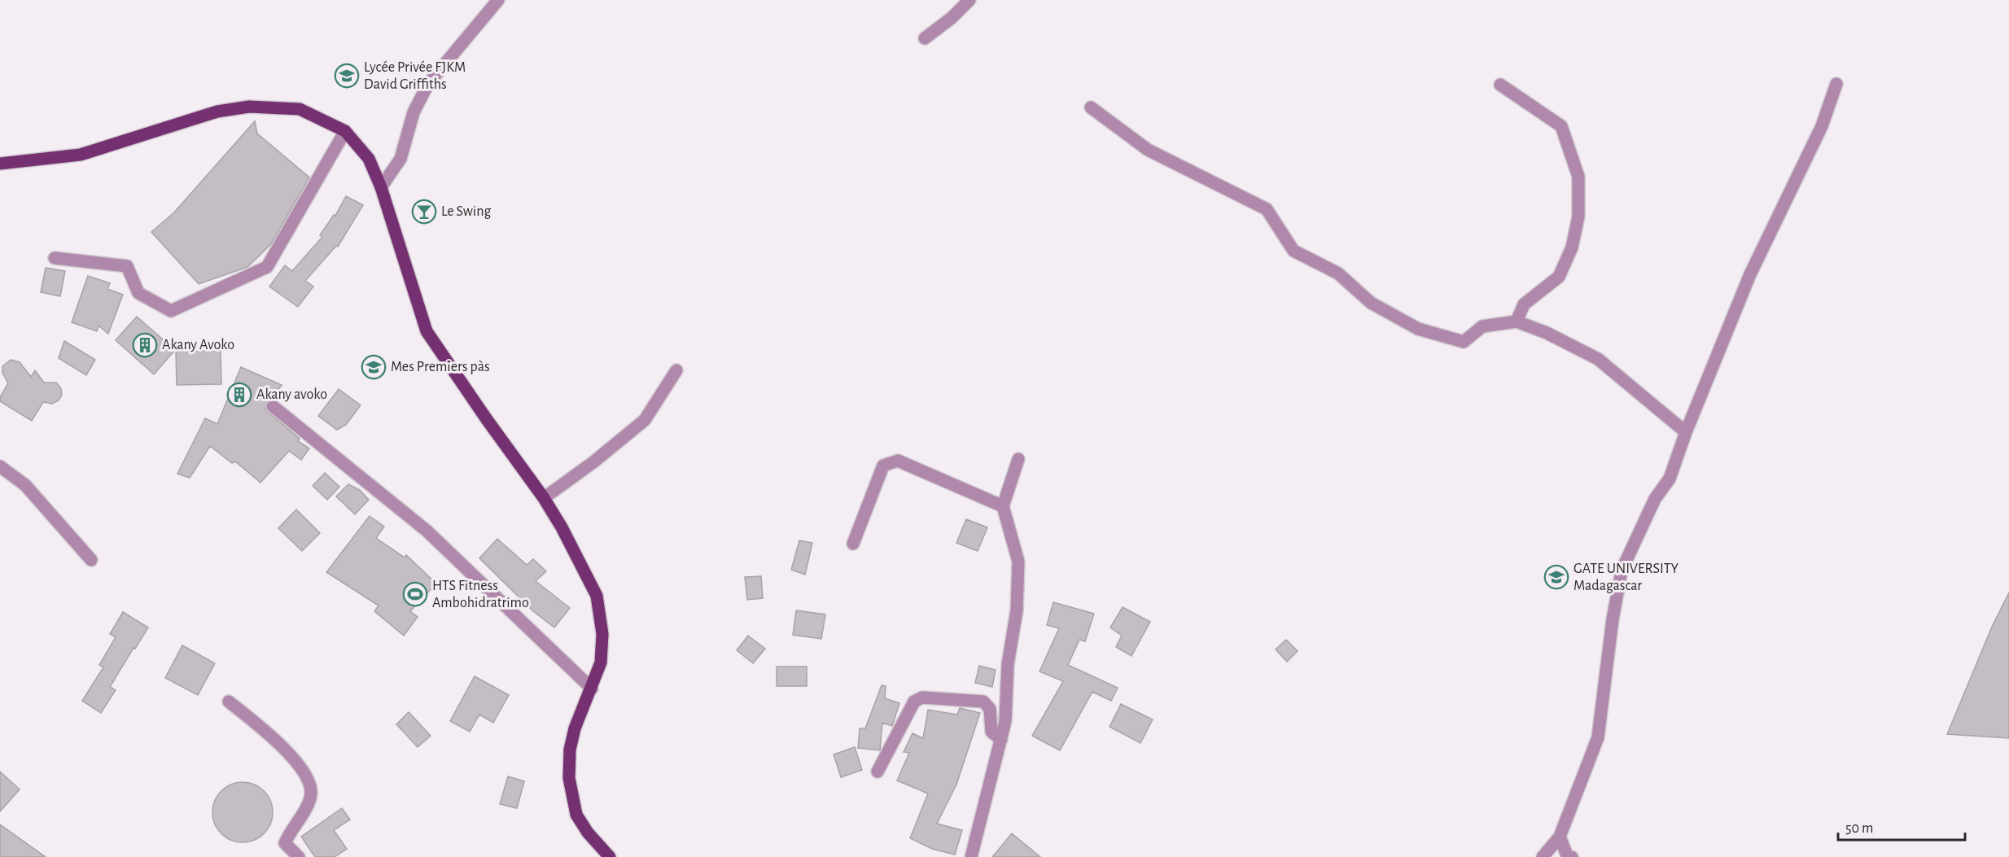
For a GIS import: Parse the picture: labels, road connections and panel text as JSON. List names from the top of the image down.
{
  "places": {
    "school or university": ["Lycée Privée FJKM David Griffiths", "Mes Premiers pàs", "GATE UNIVERSITY Madagascar"],
    "bar": ["Le Swing"],
    "building": ["Akany Avoko", "Akany avoko"],
    "sports": ["HTS Fitness Ambohidratrimo"]
  },
  "scale_bar": "50 m"
}
